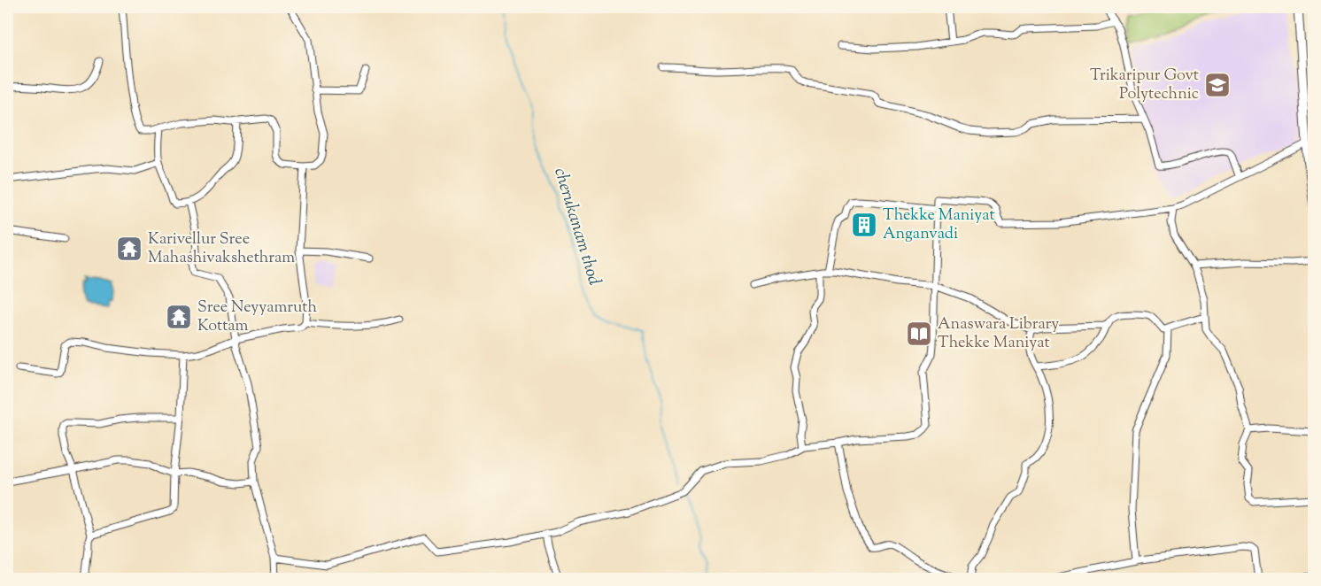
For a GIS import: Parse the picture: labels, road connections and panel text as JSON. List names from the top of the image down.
{
  "water": ["cherukanam thod"],
  "places": {
    "school or university": ["Trikaripur Govt Polytechnic"],
    "building": ["Thekke Maniyat Anganvadi"],
    "temple": ["Karivellur Sree Mahashivakshethram", "Sree Neyyamruth Kottam"],
    "library": ["Anaswara Library Thekke Maniyat"]
  }
}
